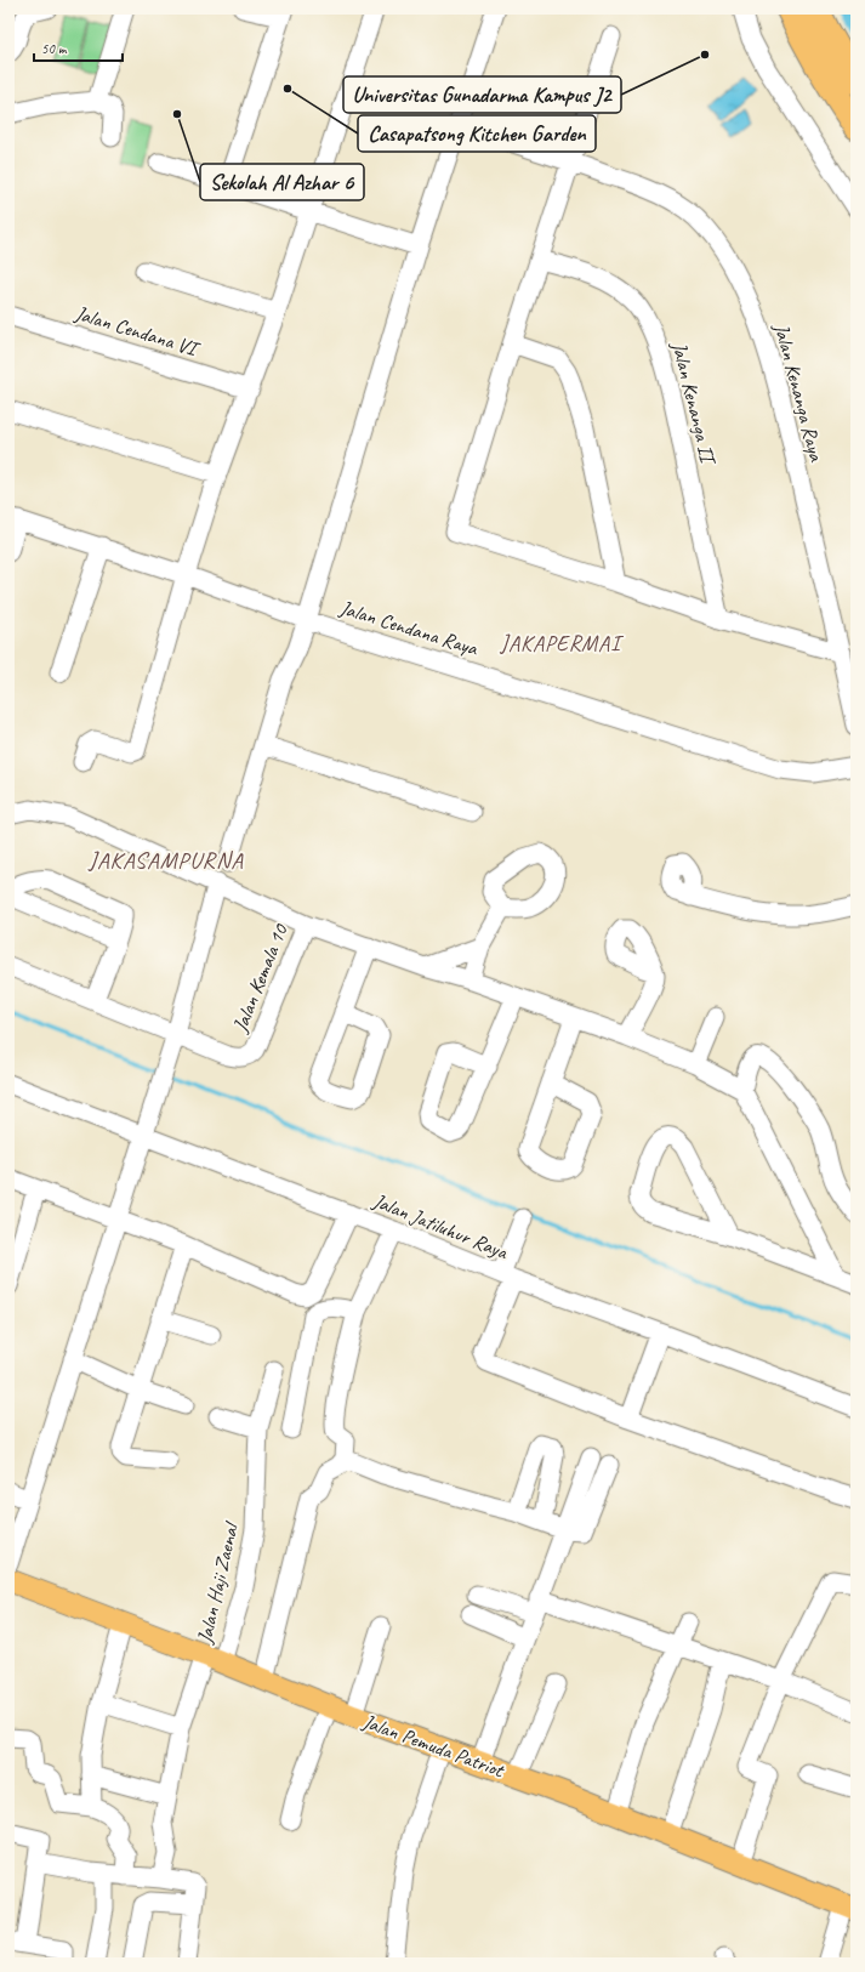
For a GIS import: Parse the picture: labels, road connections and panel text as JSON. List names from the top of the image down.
{
  "streets": {
    "main road": ["Jalan Pemuda Patriot"],
    "street": [
      "Jalan Cendana VI",
      "Jalan Kenanga Raya",
      "Jalan Kenanga II",
      "Jalan Cendana Raya",
      "Jalan Kemala 10",
      "Jalan Jatiluhur Raya",
      "Jalan Haji Zaenal"
    ]
  },
  "crossings": [
    ["Jalan Haji Zaenal", "Jalan Pemuda Patriot"]
  ],
  "districts": ["JAKAPERMAI", "JAKASAMPURNA"],
  "places": ["Universitas Gunadarma Kampus J2", "Casapatsong Kitchen Garden", "Sekolah Al Azhar 6"],
  "scale_bar": "50 m"
}
